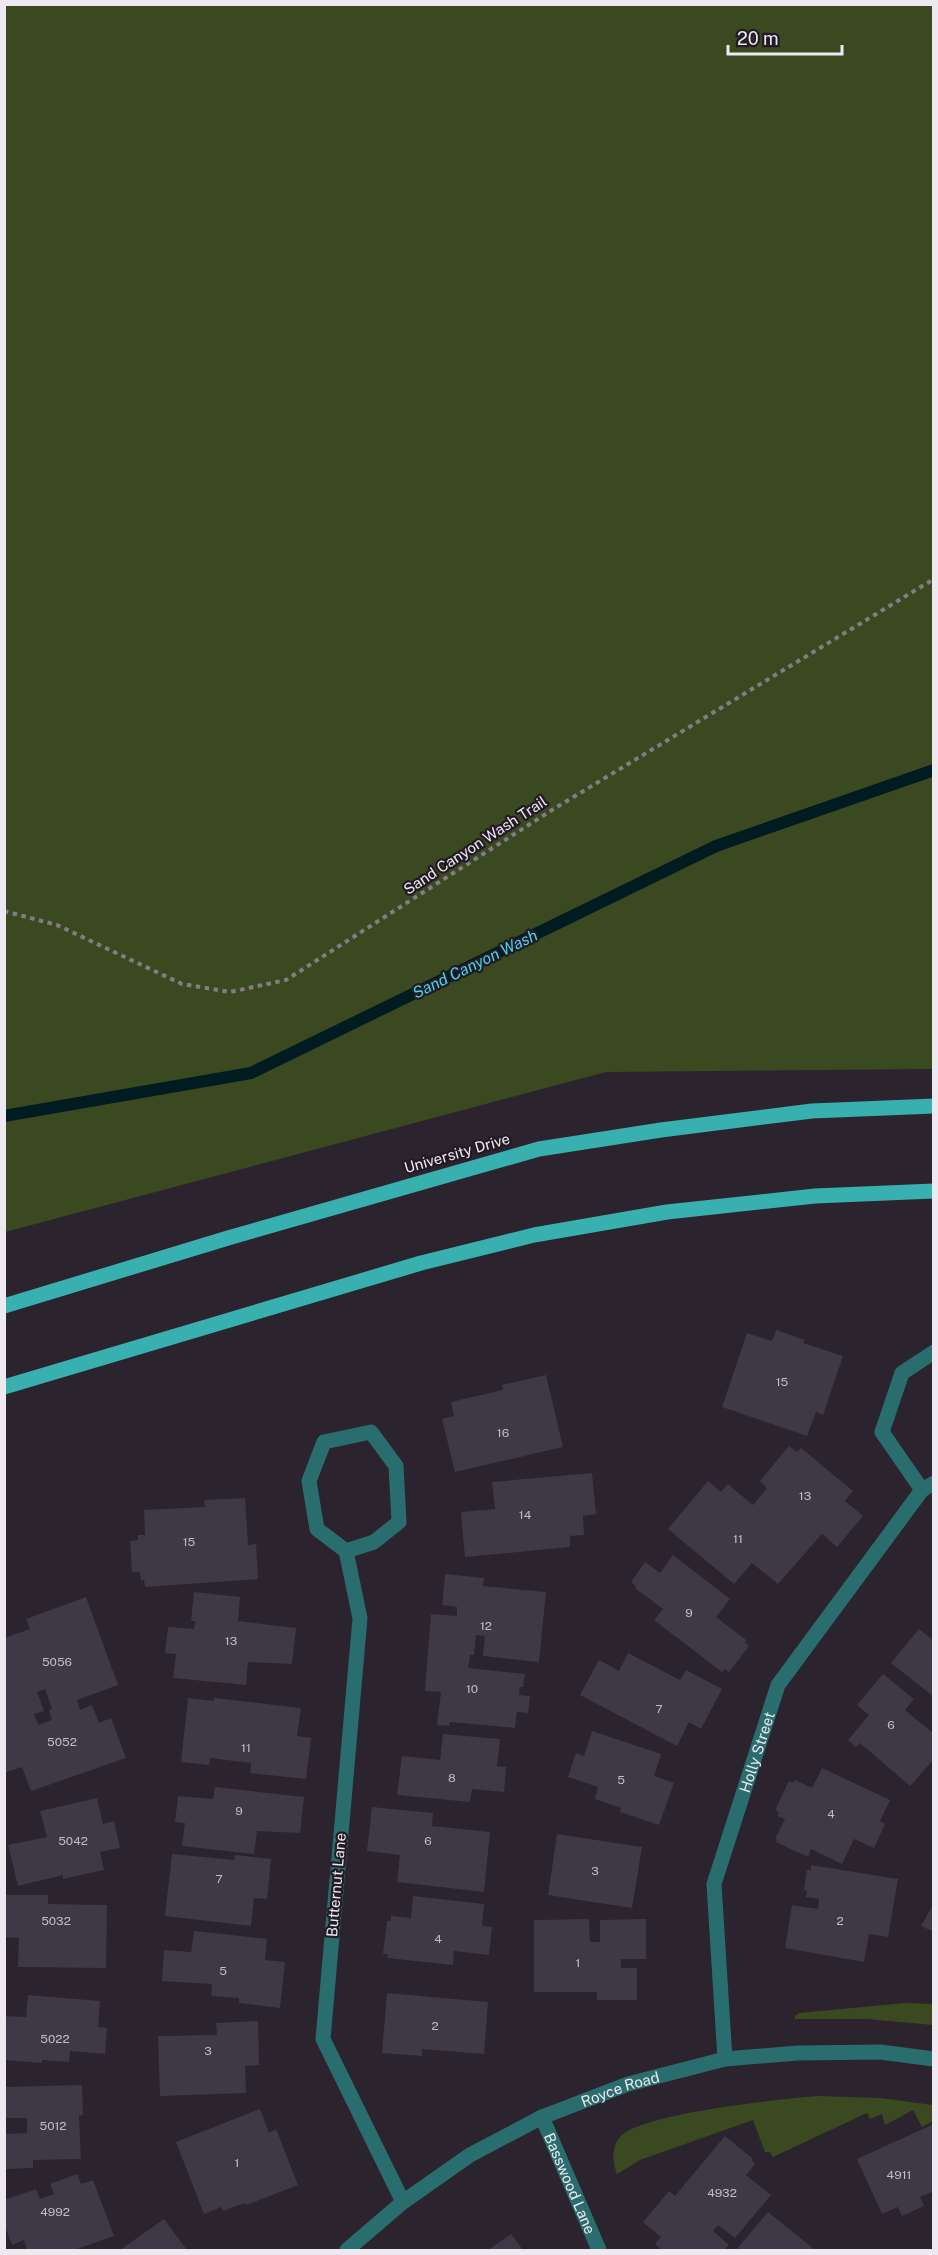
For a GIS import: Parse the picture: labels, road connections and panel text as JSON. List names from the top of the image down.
{
  "streets": {
    "main road": ["University Drive"],
    "street": [
      "Holly Street",
      "Butternut Lane",
      "Royce Road",
      "Basswood Lane"
    ],
    "path": ["Sand Canyon Wash Trail"]
  },
  "crossings": [
    ["Holly Street", "Royce Road"],
    ["Butternut Lane", "Royce Road"],
    ["Royce Road", "Basswood Lane"]
  ],
  "water": ["Sand Canyon Wash"],
  "house_numbers": [
    "15",
    "16",
    "13",
    "14",
    "11",
    "15",
    "9",
    "12",
    "13",
    "5056",
    "10",
    "7",
    "6",
    "5052",
    "11",
    "8",
    "5",
    "9",
    "4",
    "5042",
    "6",
    "3",
    "7",
    "5032",
    "2",
    "4",
    "1",
    "5",
    "2",
    "5022",
    "3",
    "5012",
    "1",
    "4911",
    "4932",
    "4992"
  ],
  "scale_bar": "20 m"
}
